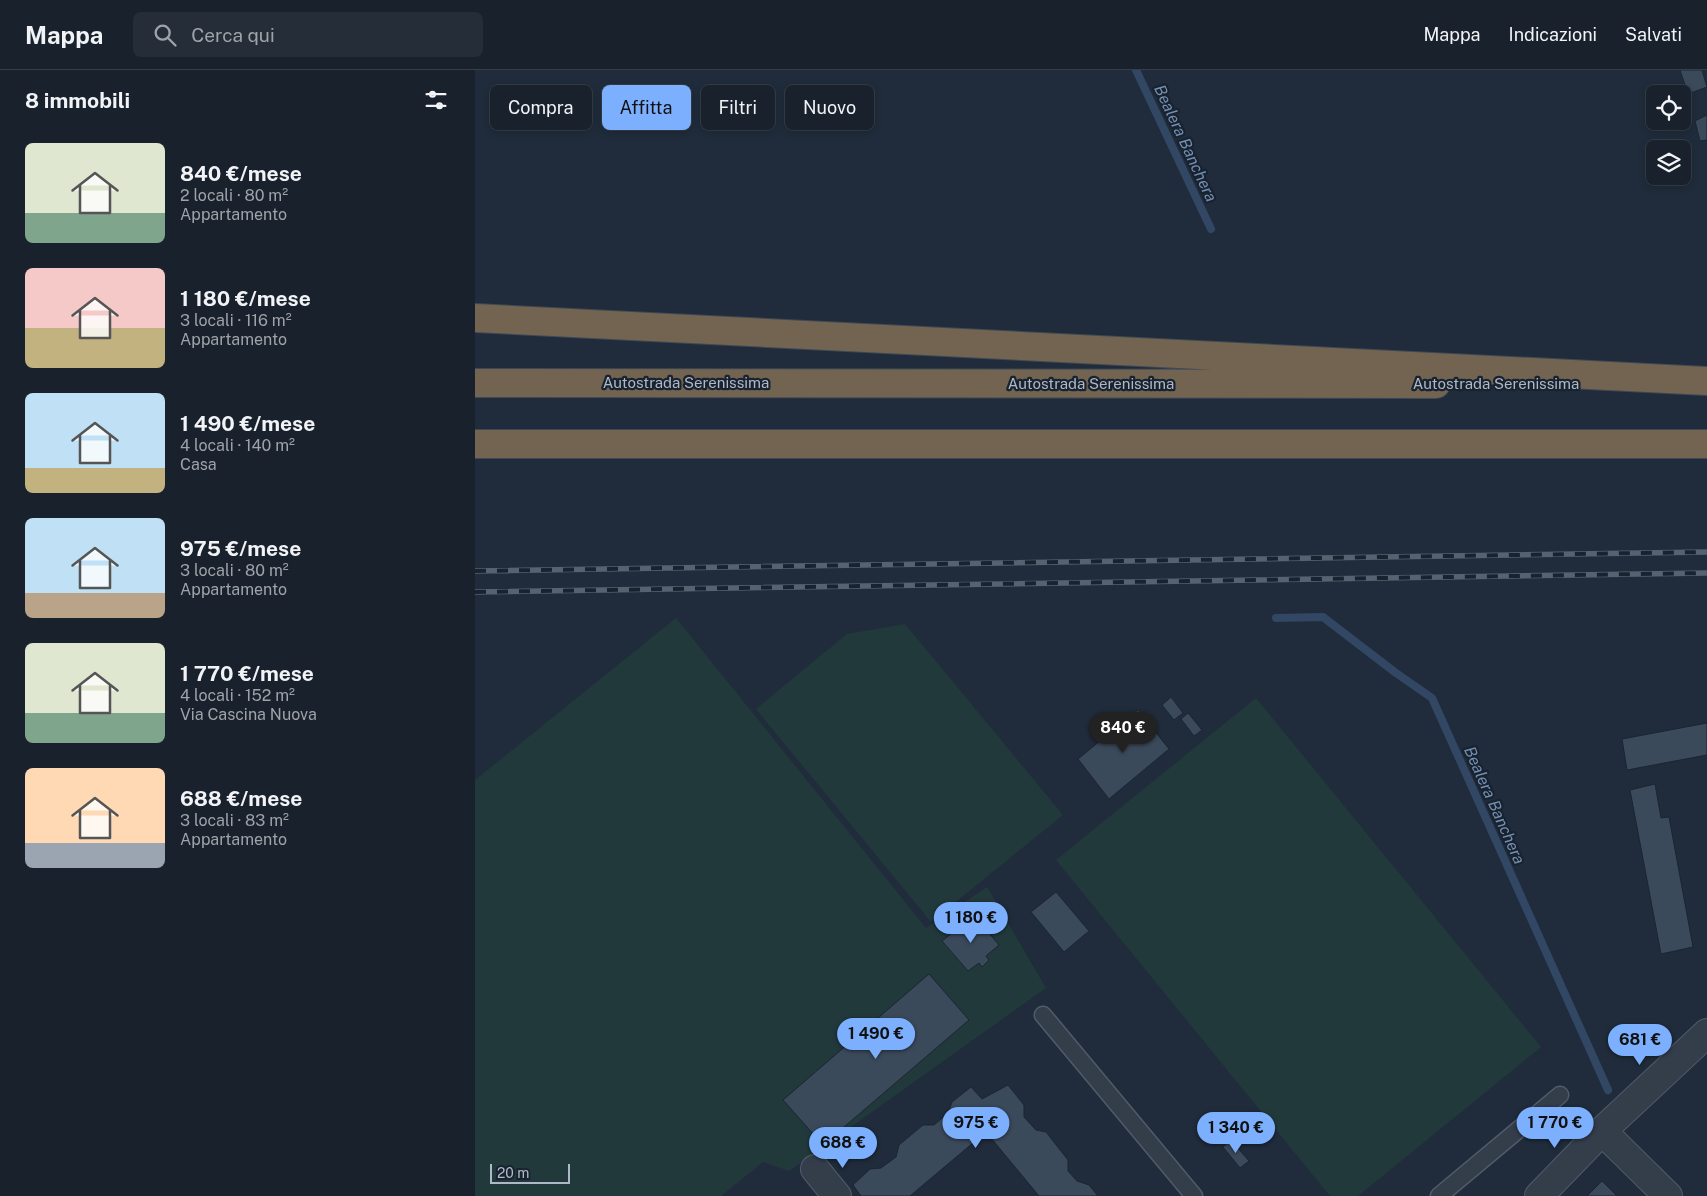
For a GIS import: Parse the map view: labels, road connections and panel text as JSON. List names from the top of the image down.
{
  "streets": {
    "highway": ["Autostrada Serenissima"]
  },
  "water": ["Bealera Banchera"],
  "scale_bar": "20 m",
  "page": {
    "header": "Mappa",
    "search": "Cerca qui",
    "nav": ["Mappa", "Indicazioni", "Salvati"],
    "heading": "8 immobili",
    "chip": [
      "Compra",
      "Affitta",
      "Filtri",
      "Nuovo"
    ],
    "list": [
      {
        "name": "840 €/mese",
        "note": "2 locali · 80 m² · Appartamento"
      },
      {
        "name": "1 180 €/mese",
        "note": "3 locali · 116 m² · Appartamento"
      },
      {
        "name": "1 490 €/mese",
        "note": "4 locali · 140 m² · Casa"
      },
      {
        "name": "975 €/mese",
        "note": "3 locali · 80 m² · Appartamento"
      },
      {
        "name": "1 770 €/mese",
        "note": "4 locali · 152 m² · Via Cascina Nuova"
      },
      {
        "name": "688 €/mese",
        "note": "3 locali · 83 m² · Appartamento"
      }
    ],
    "price": [
      "840 €",
      "1 180 €",
      "1 490 €",
      "681 €",
      "975 €",
      "1 770 €",
      "1 340 €",
      "688 €"
    ],
    "scale": "20 m"
  }
}
